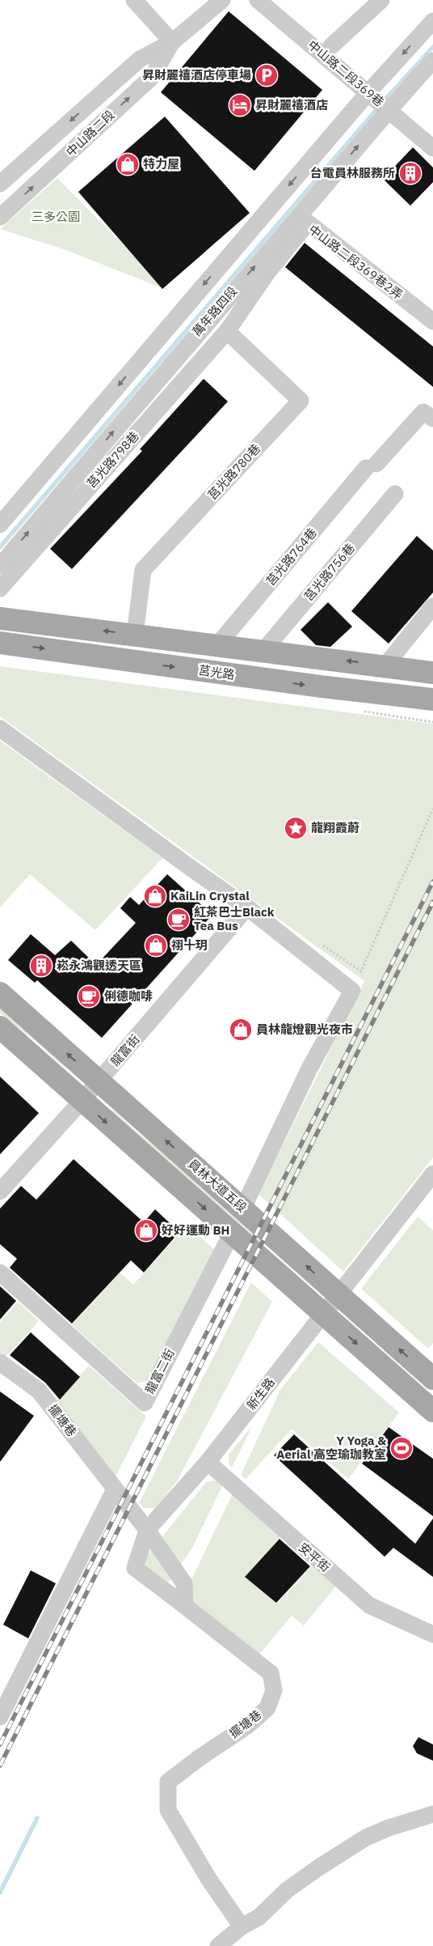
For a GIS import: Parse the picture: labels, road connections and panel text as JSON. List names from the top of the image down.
{
  "streets": {
    "main road": ["莒光路", "員林大道五段"],
    "street": [
      "中山路二段369巷",
      "中山路二段",
      "中山路二段369巷2弄",
      "萬年路四段",
      "莒光路798巷",
      "莒光路780巷",
      "莒光路764巷",
      "莒光路756巷",
      "龍富街",
      "龍富二街",
      "新生路",
      "擺塘巷",
      "安平街"
    ]
  },
  "crossings": [
    ["中山路二段369巷", "萬年路四段"],
    ["中山路二段369巷2弄", "莒光路798巷"],
    ["中山路二段369巷2弄", "莒光路780巷"],
    ["莒光路798巷", "莒光路780巷"],
    ["龍富街", "員林大道五段"],
    ["員林大道五段", "新生路"],
    ["新生路", "擺塘巷"],
    ["新生路", "安平街"]
  ],
  "parks": ["三多公園"],
  "places": {
    "parking": ["昇財麗禧酒店停車場"],
    "hotel": ["昇財麗禧酒店"],
    "shop": [
      "特力屋",
      "KaiLin Crystal",
      "祤十玥",
      "員林龍燈觀光夜市",
      "好好運動 BH"
    ],
    "building": ["台電員林服務所", "崧永鴻觀透天區"],
    "place": ["龍翔霞蔚"],
    "cafe": ["紅茶巴士Black Tea Bus", "俐德咖啡"],
    "sports": ["Y Yoga & Aerial 高空瑜珈教室"]
  }
}
